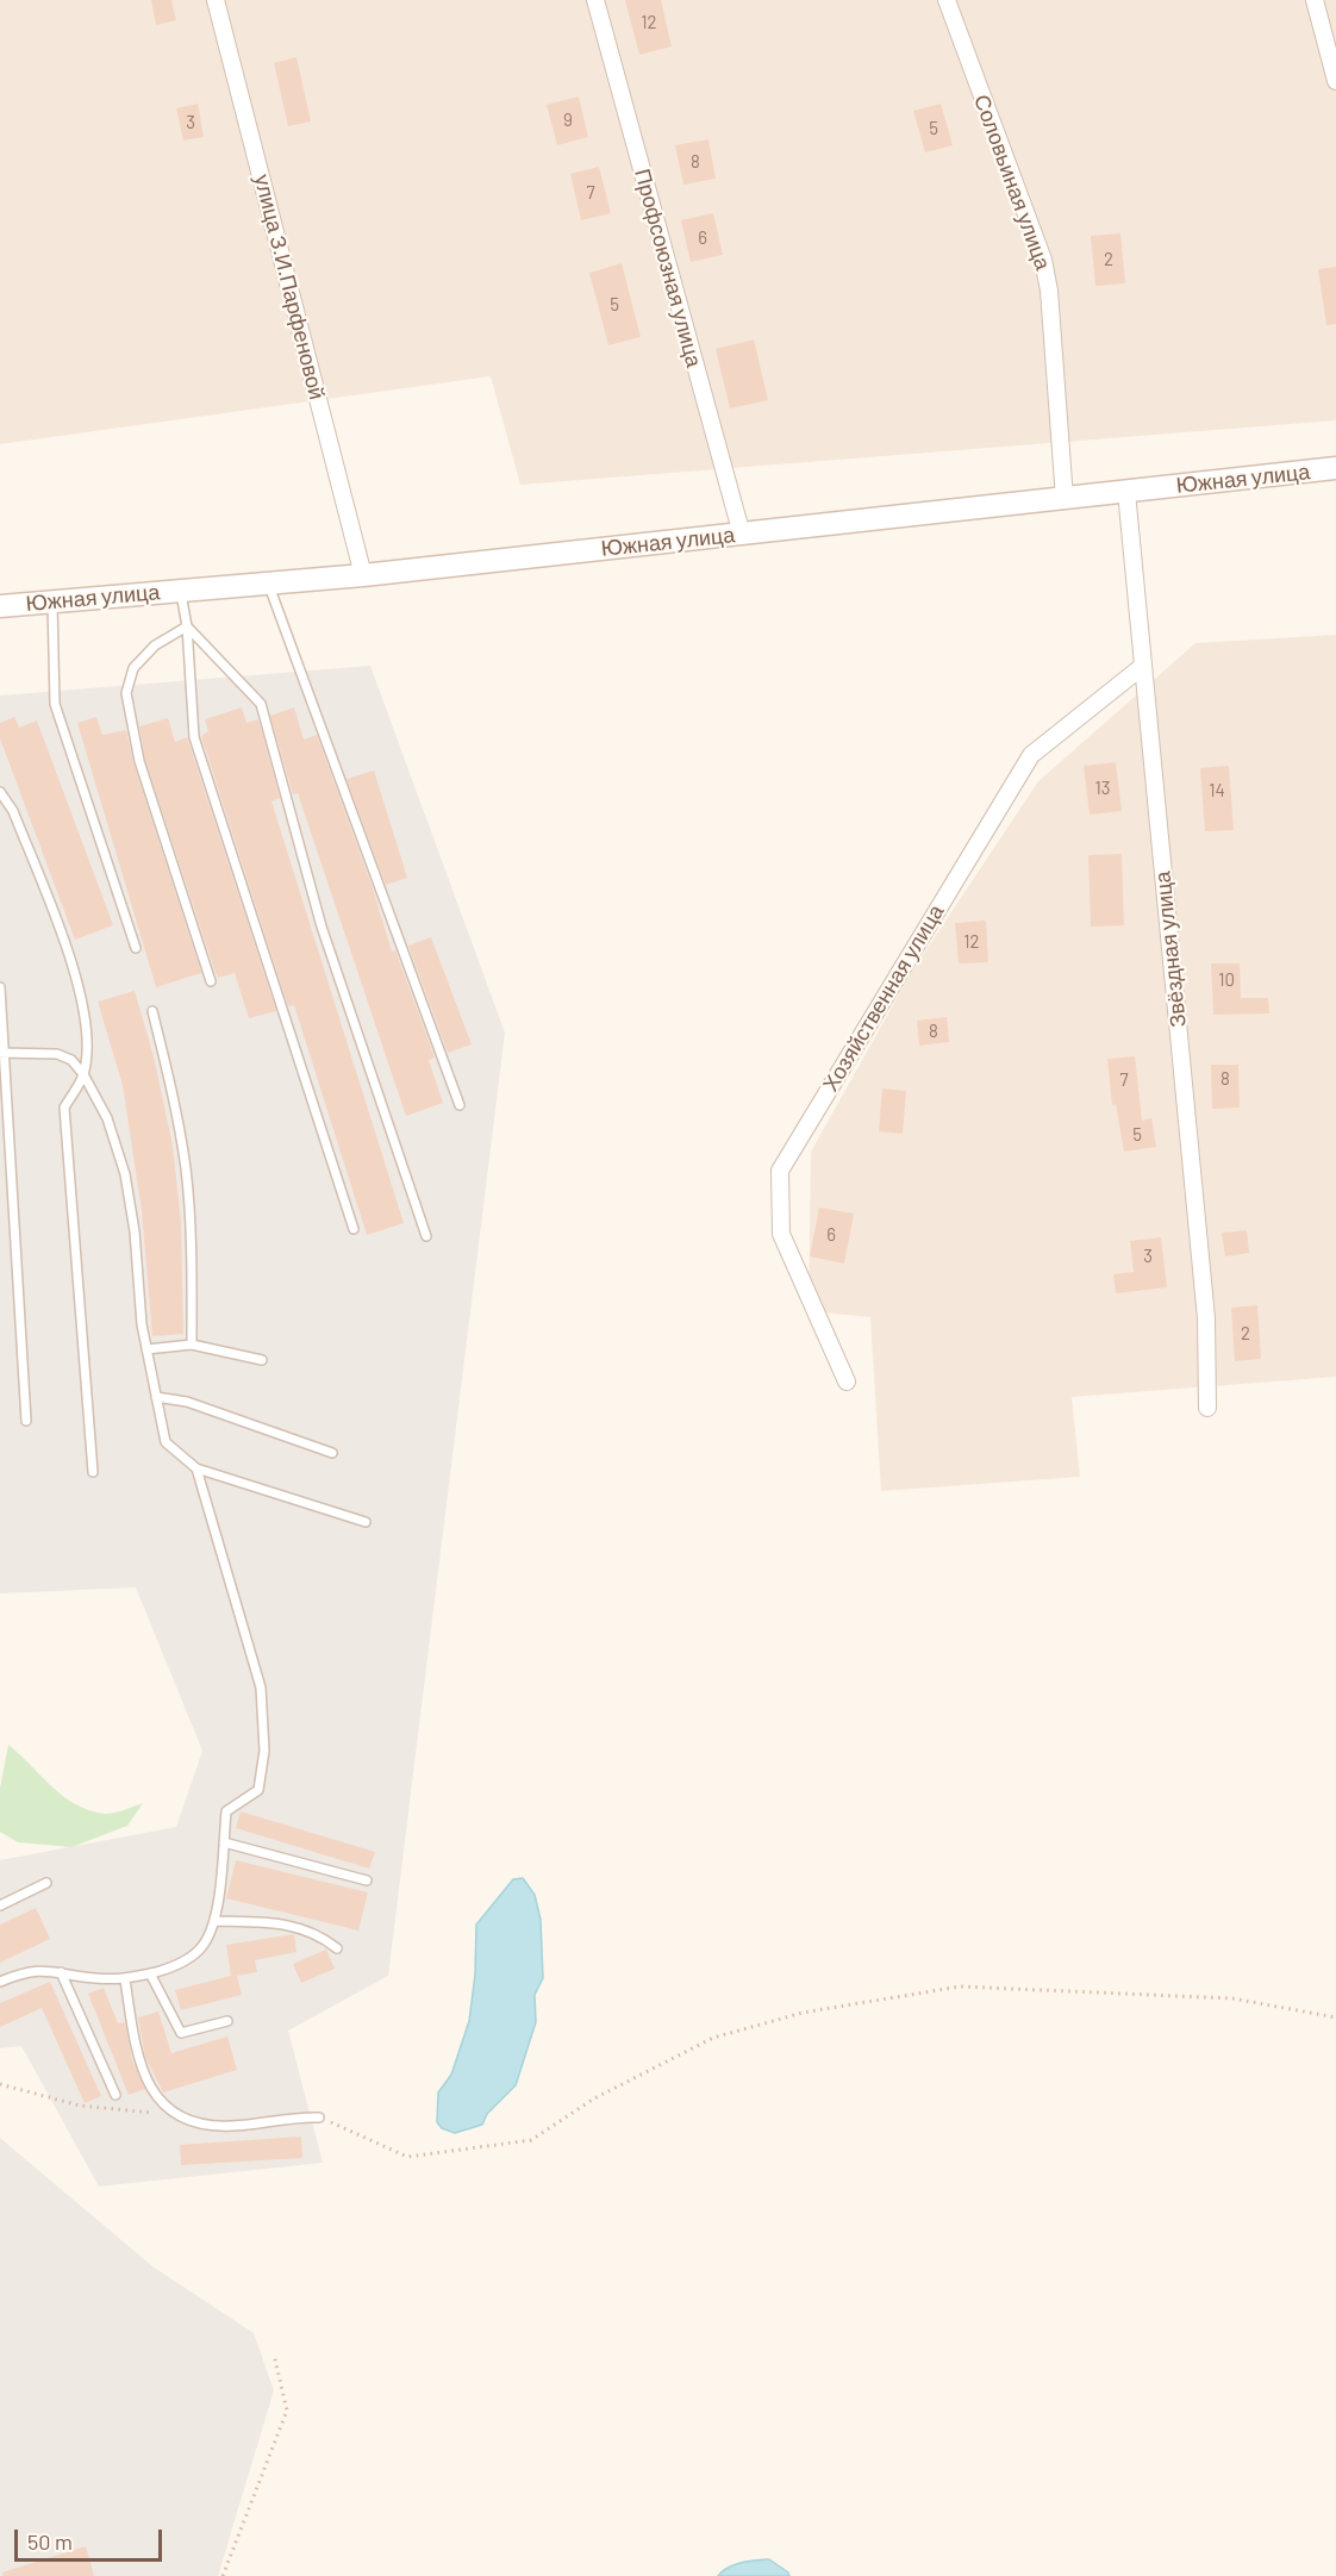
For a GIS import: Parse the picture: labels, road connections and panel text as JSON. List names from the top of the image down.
{
  "streets": {
    "street": [
      "Соловьиная улица",
      "Профсоюзная улица",
      "улица З.И.Парфеновой",
      "Южная улица",
      "Звёздная улица",
      "Хозяйственная улица"
    ]
  },
  "crossings": [
    ["Соловьиная улица", "Южная улица"],
    ["Профсоюзная улица", "Южная улица"],
    ["улица З.И.Парфеновой", "Южная улица"],
    ["Южная улица", "Звёздная улица"],
    ["Звёздная улица", "Хозяйственная улица"]
  ],
  "house_numbers": [
    "12",
    "9",
    "3",
    "5",
    "8",
    "7",
    "6",
    "2",
    "5",
    "13",
    "14",
    "12",
    "10",
    "8",
    "8",
    "7",
    "5",
    "6",
    "3",
    "2"
  ],
  "scale_bar": "50 m"
}
